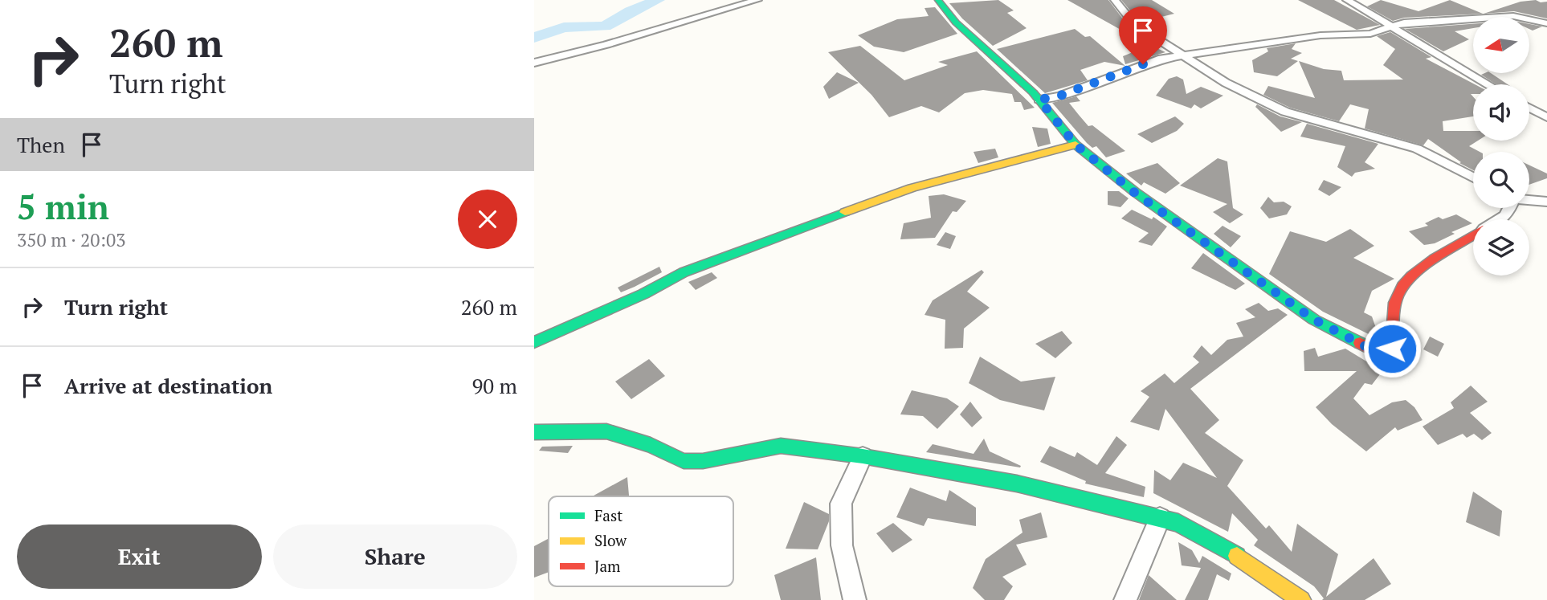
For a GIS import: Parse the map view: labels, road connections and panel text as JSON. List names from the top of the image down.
{
  "legend": ["Fast", "Slow", "Jam"],
  "north": "left",
  "page": {
    "turn": ["260 m", "Turn right"],
    "then": "Then",
    "heading": ["5 min", "350 m · 20:03"],
    "list": [
      {
        "name": "Turn right",
        "value": "260 m"
      },
      {
        "name": "Arrive at destination",
        "value": "90 m"
      }
    ],
    "buttons": ["Exit", "Share"]
  }
}
